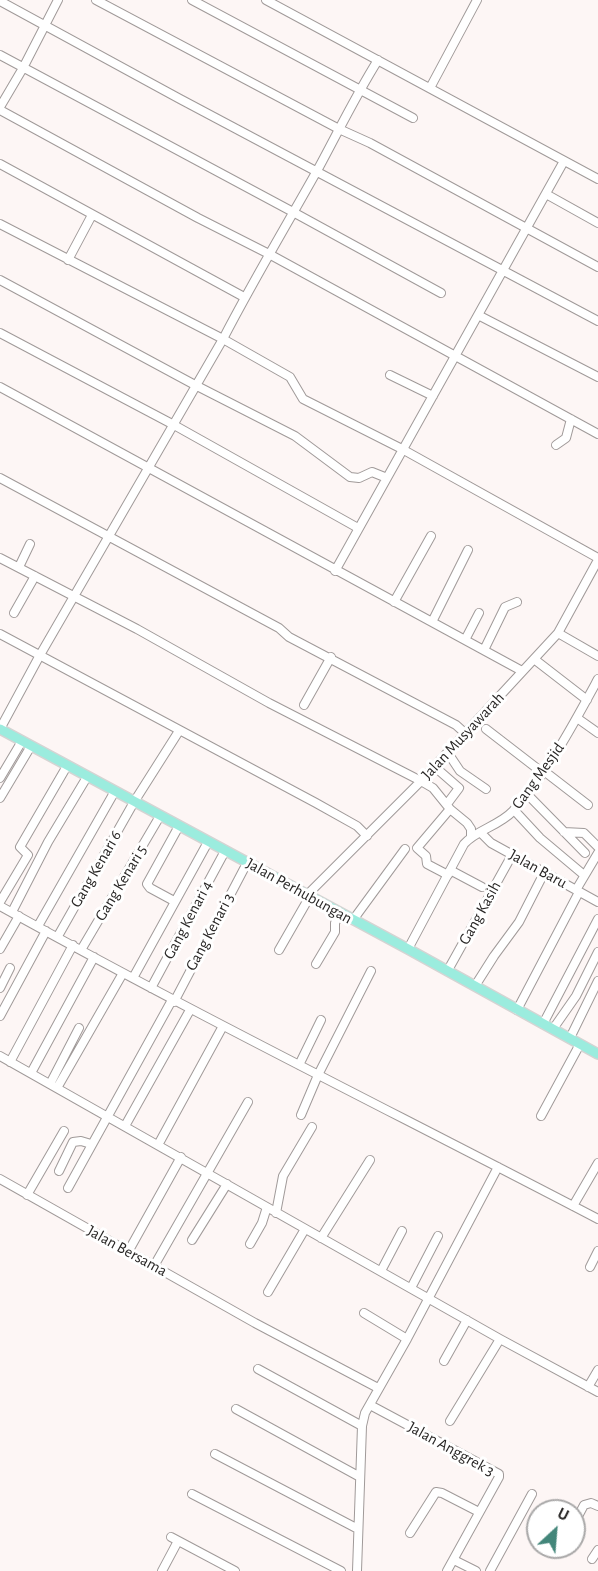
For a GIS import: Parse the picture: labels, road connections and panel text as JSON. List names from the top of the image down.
{
  "streets": {
    "main road": ["Jalan Perhubungan"],
    "street": [
      "Jalan Musyawarah",
      "Gang Mesjid",
      "Gang Kenari 6",
      "Jalan Baru",
      "Gang Kenari 5",
      "Gang Kasih",
      "Gang Kenari 4",
      "Gang Kenari 3",
      "Jalan Bersama",
      "Jalan Anggrek 3"
    ]
  },
  "crossings": [
    ["Jalan Musyawarah", "Jalan Perhubungan"],
    ["Gang Mesjid", "Jalan Baru"],
    ["Gang Kenari 6", "Jalan Perhubungan"],
    ["Jalan Baru", "Gang Kasih"],
    ["Gang Kenari 5", "Jalan Perhubungan"],
    ["Jalan Perhubungan", "Gang Kasih"],
    ["Jalan Perhubungan", "Gang Kenari 4"],
    ["Jalan Perhubungan", "Gang Kenari 3"]
  ],
  "north": "top right"
}
